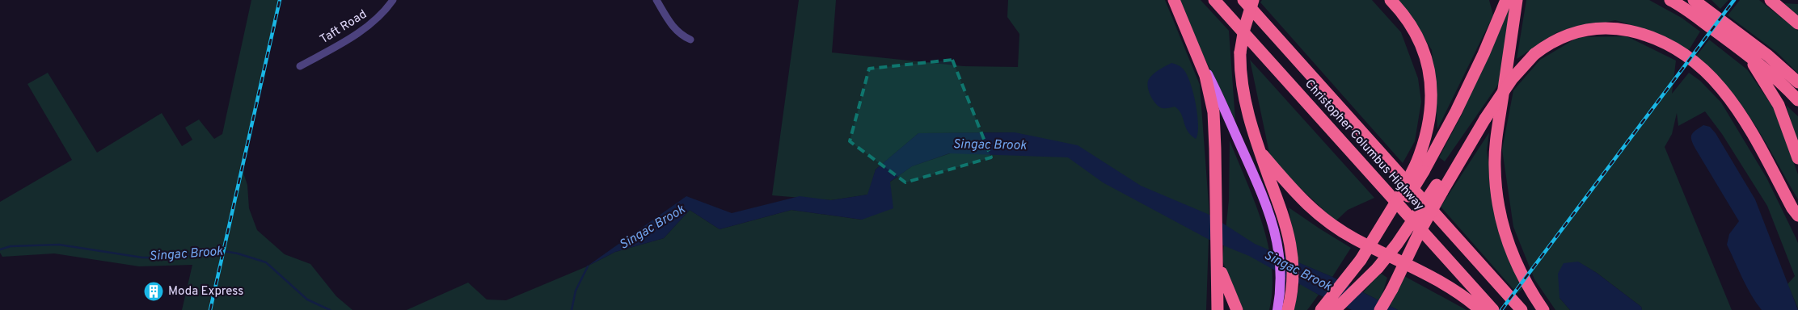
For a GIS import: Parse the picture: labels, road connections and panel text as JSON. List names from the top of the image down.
{
  "streets": {
    "highway": ["Christopher Columbus Highway"],
    "street": ["Taft Road"]
  },
  "water": ["Singac Brook"],
  "places": {
    "building": ["Moda Express"]
  }
}
